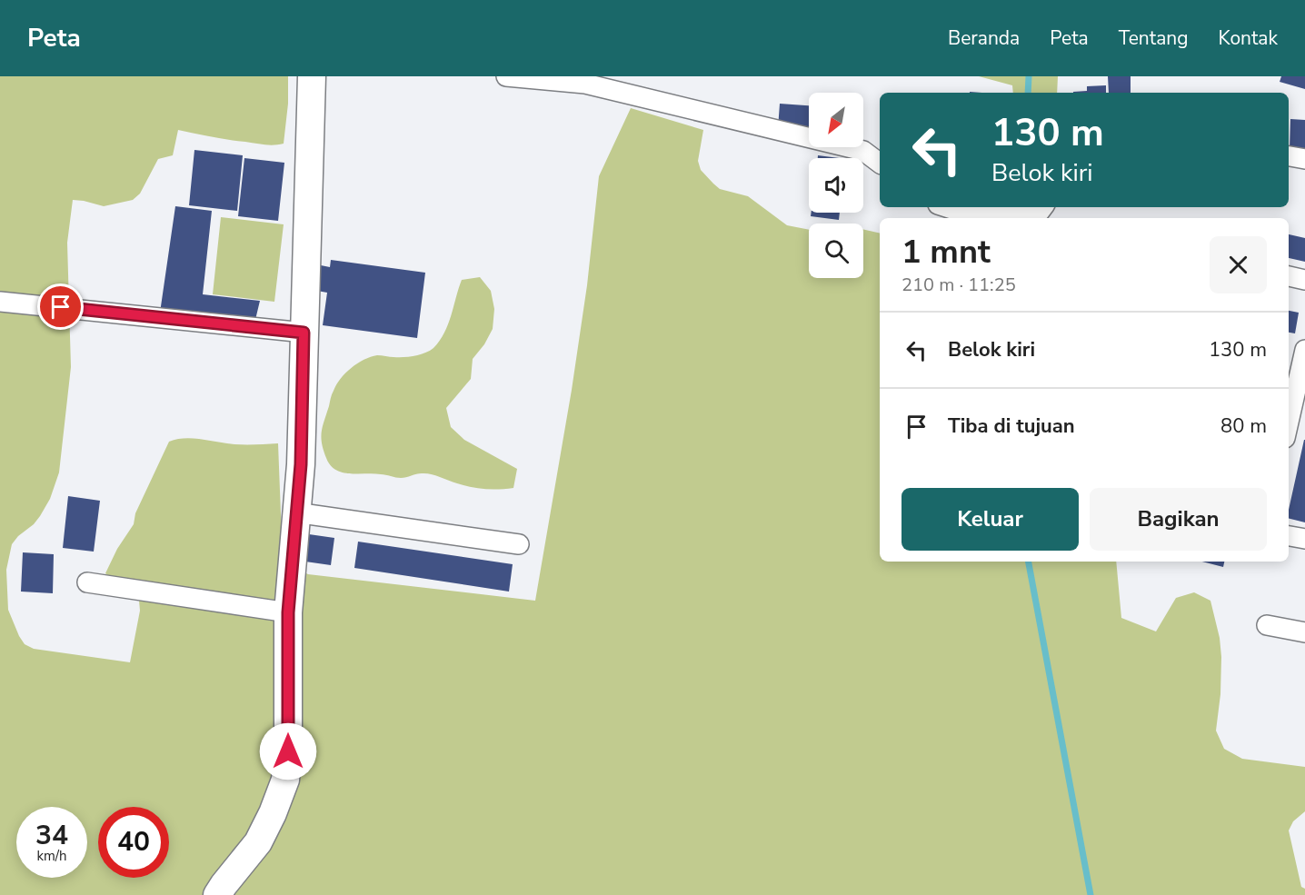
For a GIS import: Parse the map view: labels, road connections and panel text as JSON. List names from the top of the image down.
{
  "north": "bottom left",
  "page": {
    "header": "Peta",
    "nav": [
      "Beranda",
      "Peta",
      "Tentang",
      "Kontak"
    ],
    "turn": ["130 m", "Belok kiri"],
    "heading": ["1 mnt", "210 m · 11:25"],
    "list": [
      {
        "name": "Belok kiri",
        "value": "130 m"
      },
      {
        "name": "Tiba di tujuan",
        "value": "80 m"
      }
    ],
    "buttons": ["Keluar", "Bagikan"],
    "speed": "34 km/h",
    "limit": "40"
  }
}
